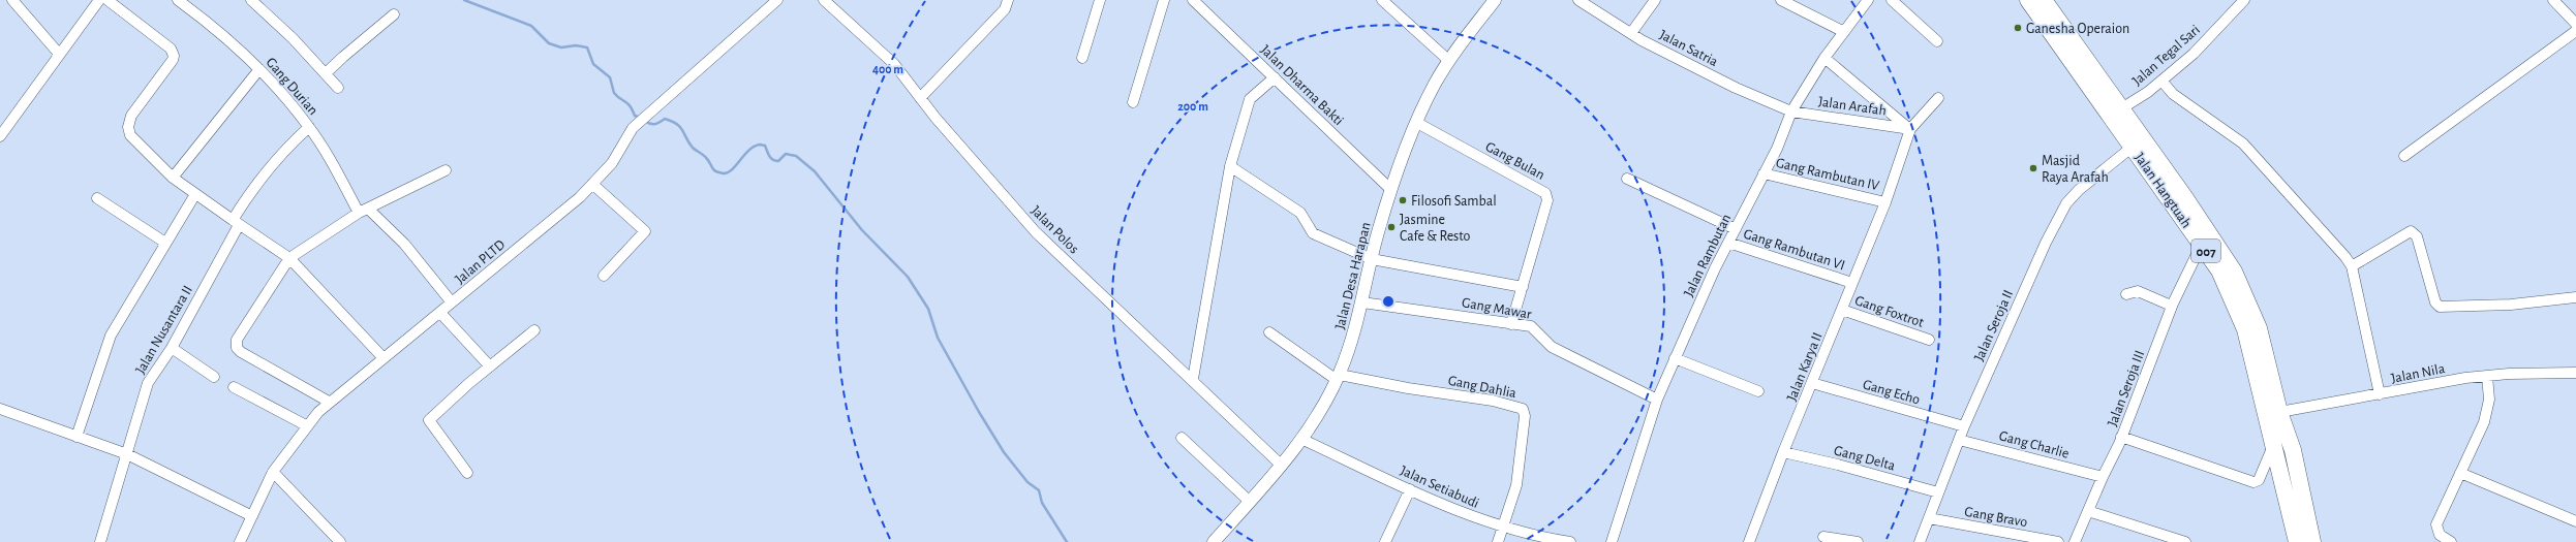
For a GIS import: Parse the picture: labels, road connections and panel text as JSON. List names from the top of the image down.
{
  "streets": {
    "highway": ["Jalan Hangtuah", "007"],
    "street": [
      "Jalan Satria",
      "Jalan Tegal Sari",
      "Jalan Dharma Bakti",
      "Gang Durian",
      "Jalan Arafah",
      "Gang Bulan",
      "Gang Rambutan IV",
      "Jalan Polos",
      "Gang Rambutan VI",
      "Jalan Rambutan",
      "Jalan PLTD",
      "Jalan Desa Harapan",
      "Gang Mawar",
      "Gang Foxtrot",
      "Jalan Seroja II",
      "Jalan Nusantara II",
      "Jalan Karya II",
      "Jalan Nila",
      "Gang Dahlia",
      "Jalan Seroja III",
      "Gang Echo",
      "Gang Charlie",
      "Gang Delta",
      "Jalan Setiabudi",
      "Gang Bravo"
    ]
  },
  "crossings": [
    ["Jalan Satria", "Jalan Arafah"],
    ["Jalan Satria", "Jalan Rambutan"],
    ["Jalan Tegal Sari", "Jalan Hangtuah"],
    ["Jalan Dharma Bakti", "Jalan Desa Harapan"],
    ["Gang Durian", "Jalan PLTD"],
    ["Gang Durian", "Jalan Nusantara II"],
    ["Jalan Arafah", "Jalan Rambutan"],
    ["Jalan Arafah", "Jalan Karya II"],
    ["Gang Bulan", "Jalan Desa Harapan"],
    ["Gang Bulan", "Gang Mawar"],
    ["Gang Rambutan IV", "Jalan Rambutan"],
    ["Gang Rambutan IV", "Jalan Karya II"],
    ["Jalan Hangtuah", "Jalan Seroja II"],
    ["Jalan Hangtuah", "Jalan Nila"],
    ["Jalan Hangtuah", "Jalan Seroja III"],
    ["Jalan Polos", "Jalan Desa Harapan"],
    ["Gang Rambutan VI", "Jalan Rambutan"],
    ["Gang Rambutan VI", "Jalan Karya II"],
    ["Jalan Rambutan", "Gang Mawar"],
    ["Jalan Desa Harapan", "Gang Mawar"],
    ["Jalan Desa Harapan", "Gang Dahlia"],
    ["Jalan Desa Harapan", "Jalan Setiabudi"],
    ["Gang Foxtrot", "Jalan Karya II"],
    ["Jalan Seroja II", "Gang Echo"],
    ["Jalan Seroja II", "Gang Charlie"],
    ["Jalan Seroja II", "Gang Delta"],
    ["Jalan Seroja II", "Gang Bravo"],
    ["Jalan Karya II", "Gang Echo"],
    ["Jalan Karya II", "Gang Delta"],
    ["Gang Dahlia", "Jalan Setiabudi"],
    ["Jalan Seroja III", "Gang Charlie"]
  ],
  "places": [
    "Ganesha Operaion",
    "Masjid Raya Arafah",
    "Filosofi Sambal",
    "Jasmine Cafe & Resto"
  ],
  "rings": ["400 m", "200 m"]
}
